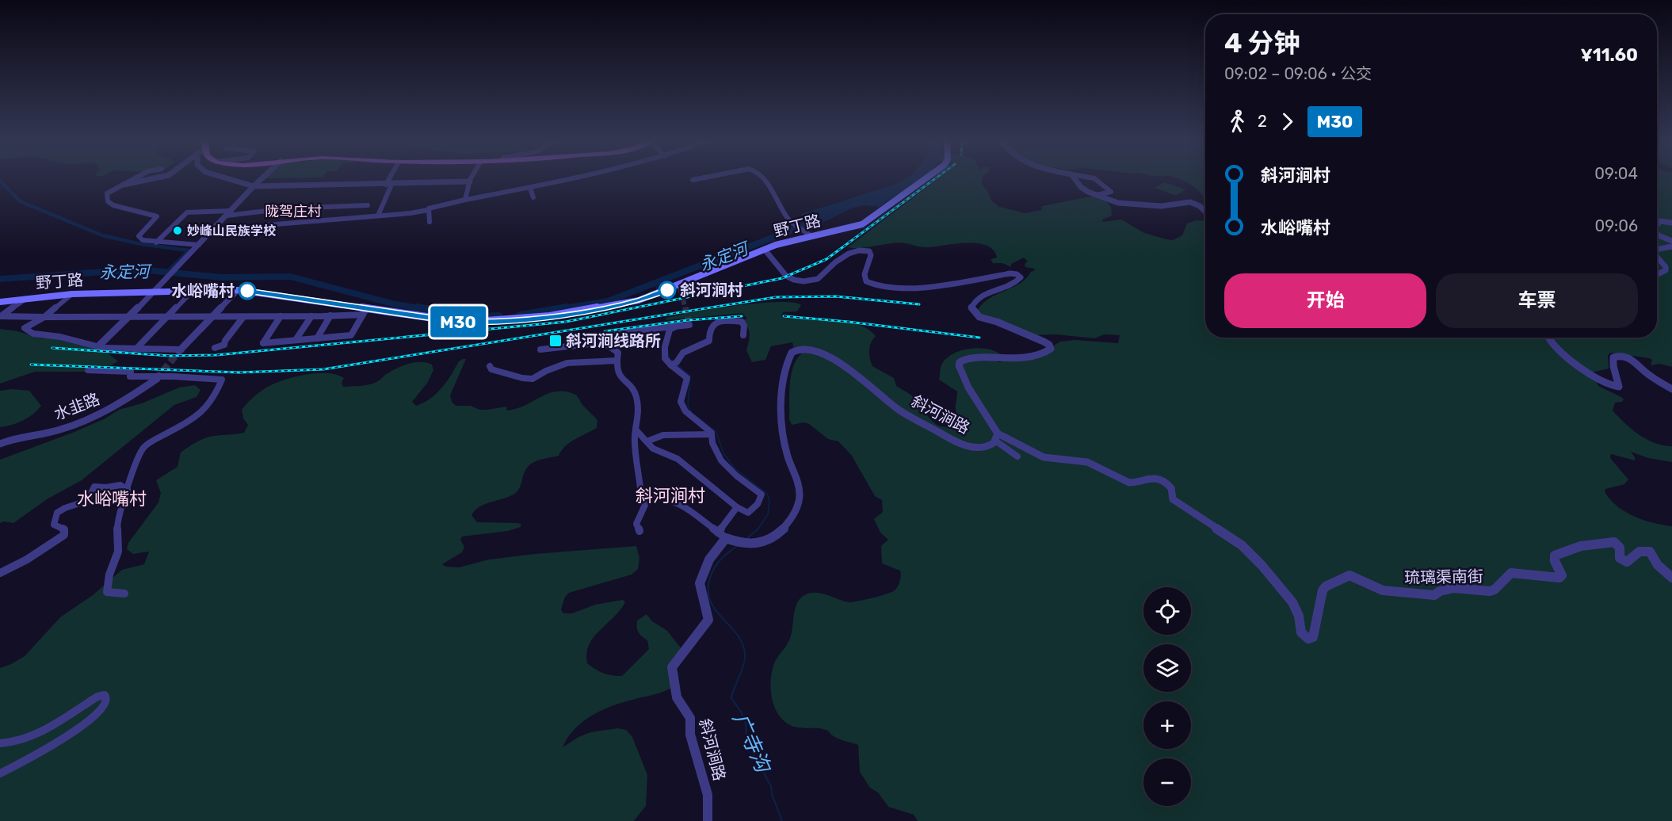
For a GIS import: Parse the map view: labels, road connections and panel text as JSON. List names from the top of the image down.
{
  "streets": {
    "main road": ["野丁路"],
    "street": ["水韭路", "斜河涧路", "琉璃渠南街"]
  },
  "crossings": [
    ["野丁路", "斜河涧路"],
    ["斜河涧路", "琉璃渠南街"]
  ],
  "districts": ["陇驾庄村", "斜河涧村", "水峪嘴村"],
  "water": ["永定河", "广寺沟"],
  "places": {
    "other": ["妙峰山民族学校", "斜河涧村", "水峪嘴村"],
    "transit": ["斜河涧线路所"]
  },
  "lines": ["bus line M30"],
  "page": {
    "on_map": "M30",
    "heading": ["4 分钟", "09:02 – 09:06 · 公交", "¥11.60"],
    "legs": ["2", "M30"],
    "list": [
      {
        "name": "斜河涧村",
        "value": "09:04"
      },
      {
        "name": "水峪嘴村",
        "value": "09:06"
      }
    ],
    "buttons": ["开始", "车票"],
    "map_buttons": ["+", "−"]
  }
}
